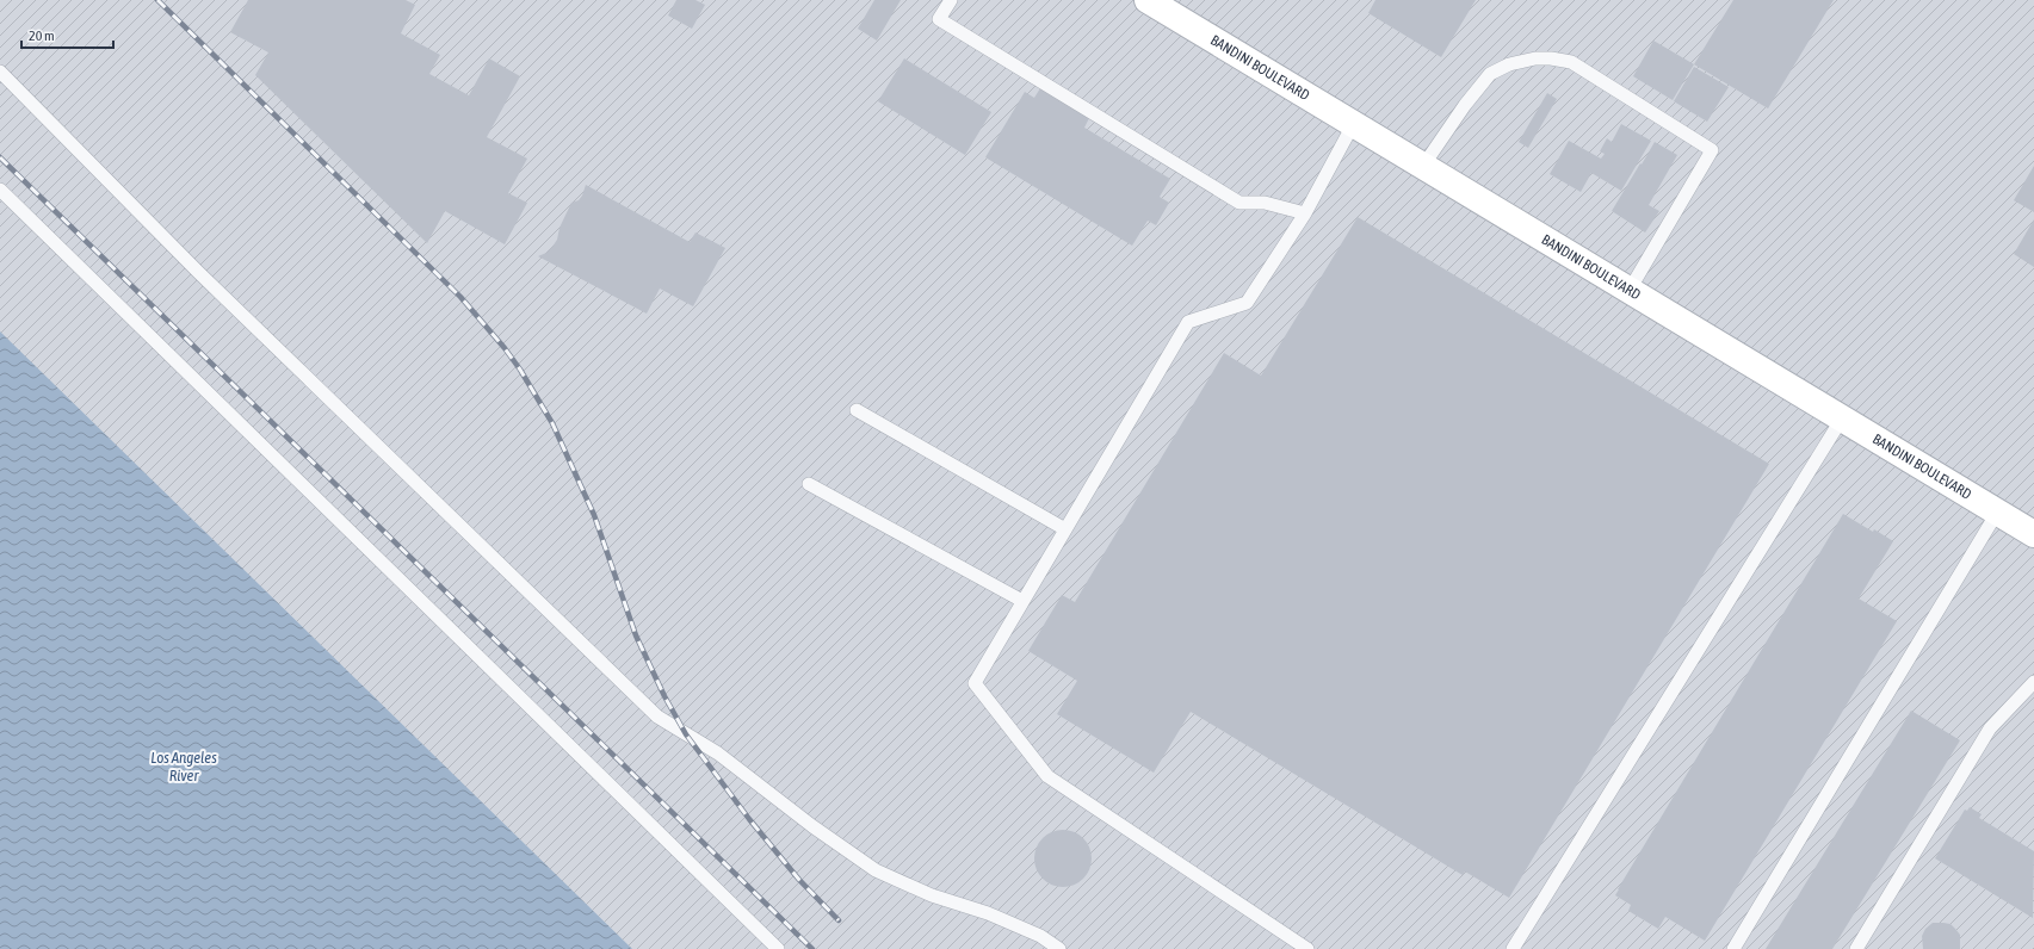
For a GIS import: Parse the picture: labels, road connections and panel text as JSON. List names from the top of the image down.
{
  "streets": {
    "main road": ["BANDINI BOULEVARD"]
  },
  "water": ["Los Angeles River"],
  "scale_bar": "20 m"
}
